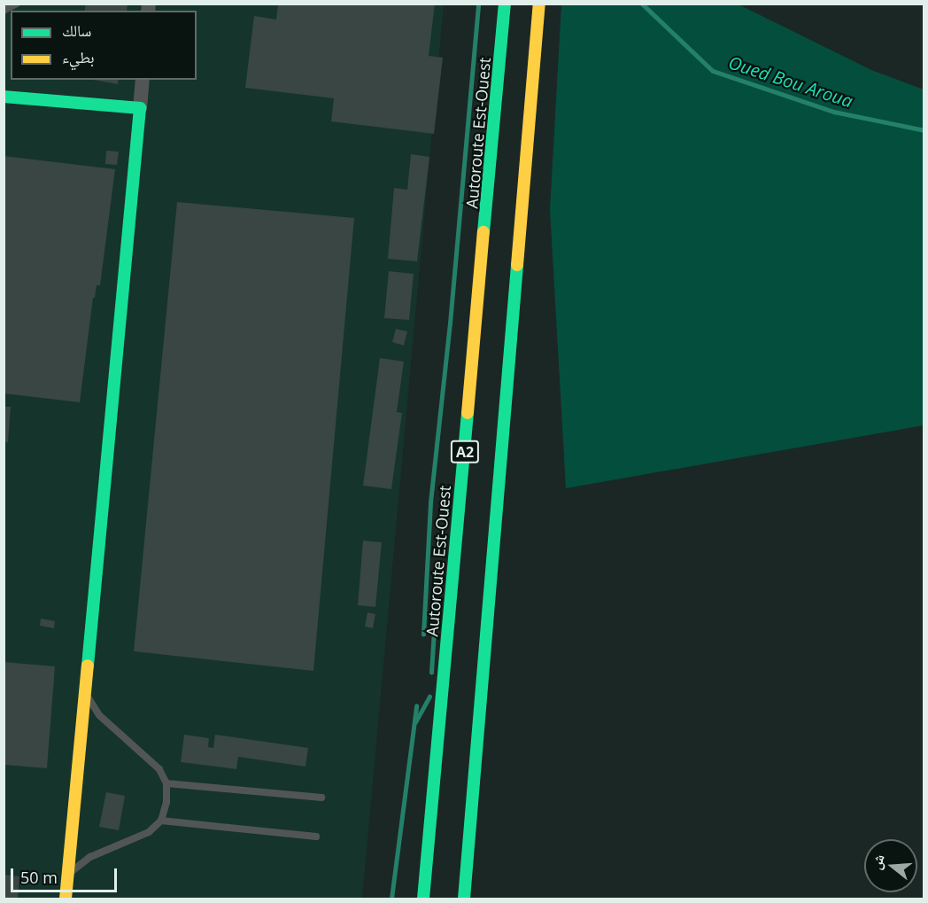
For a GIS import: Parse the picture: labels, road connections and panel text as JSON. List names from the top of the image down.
{
  "streets": {
    "main road": ["Autoroute Est-Ouest", "A2"]
  },
  "water": ["Oued Bou Aroua"],
  "legend": ["سالك", "بطيء"],
  "scale_bar": "50 m",
  "north": "left"
}
